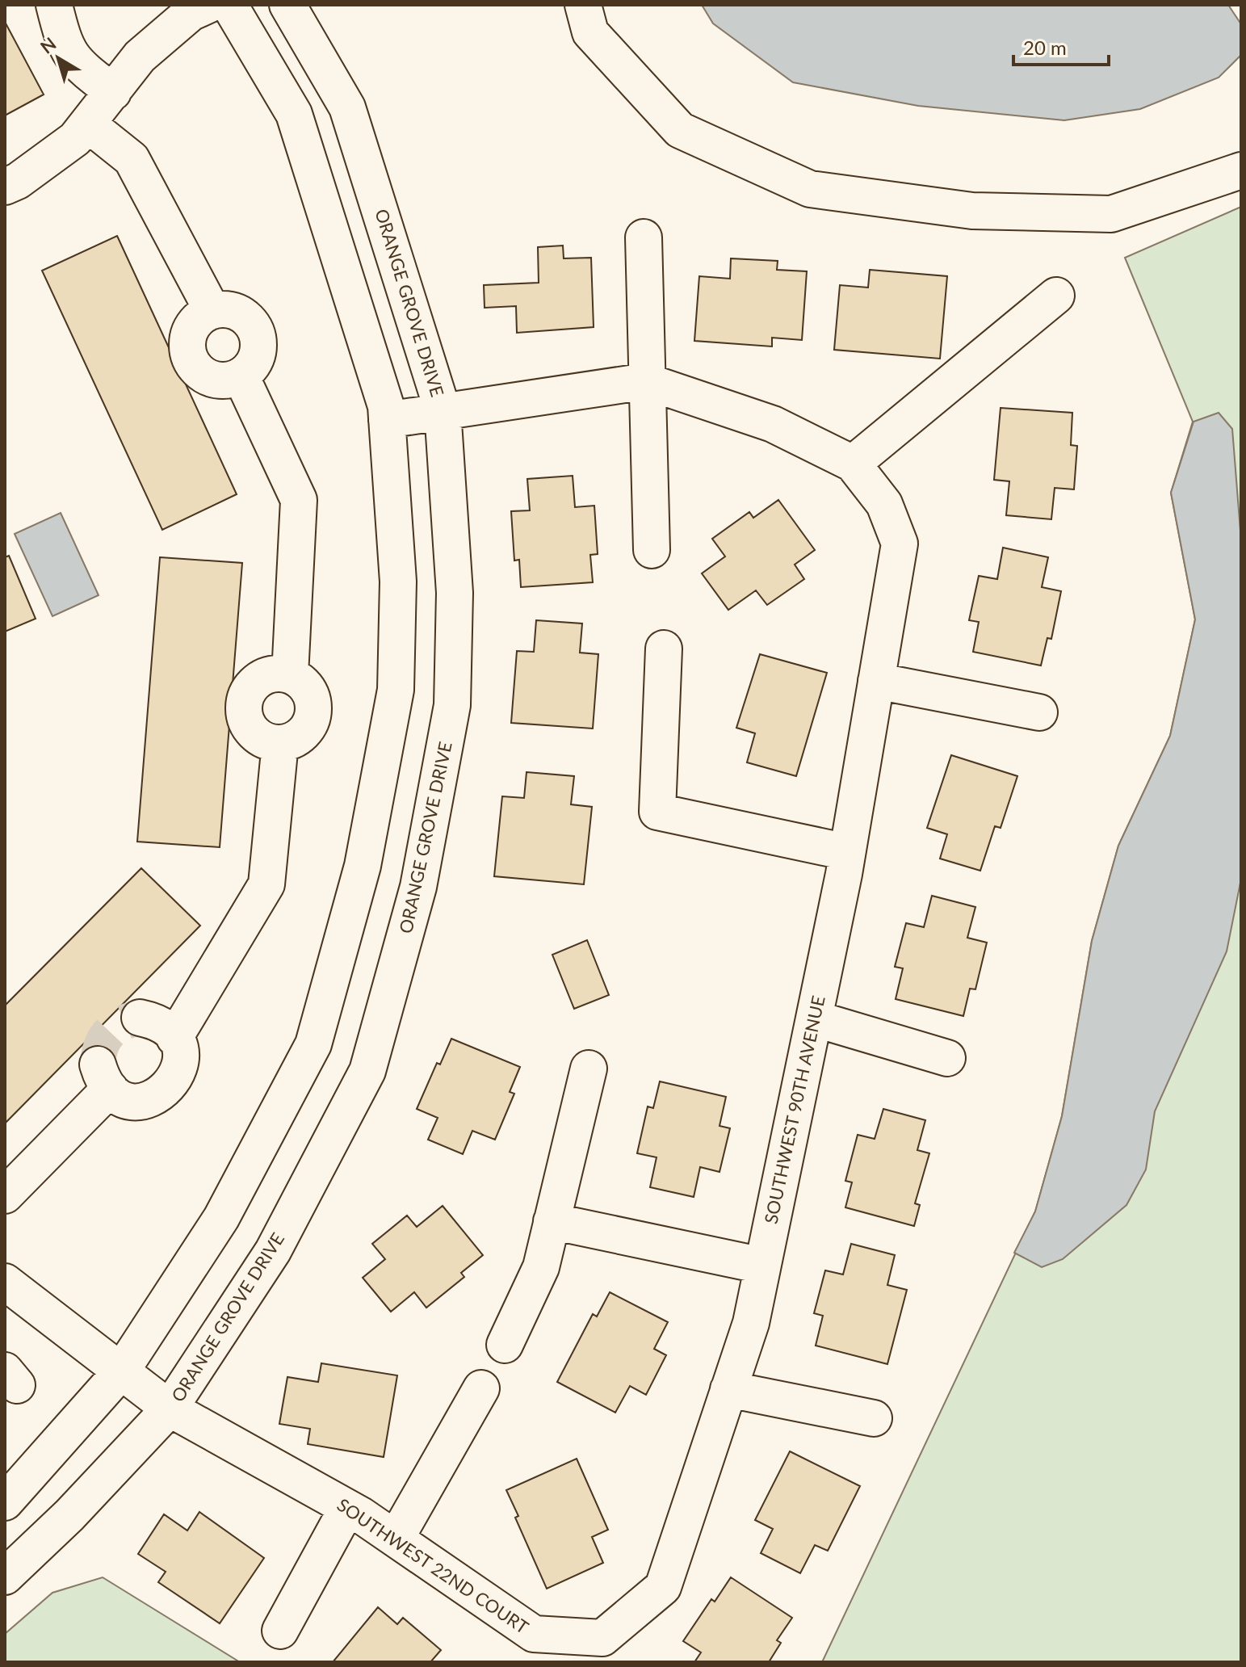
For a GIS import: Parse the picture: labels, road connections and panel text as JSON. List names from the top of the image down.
{
  "streets": {
    "street": ["ORANGE GROVE DRIVE", "SOUTHWEST 90TH AVENUE", "SOUTHWEST 22ND COURT"]
  },
  "crossings": [
    ["ORANGE GROVE DRIVE", "SOUTHWEST 22ND COURT"],
    ["SOUTHWEST 90TH AVENUE", "SOUTHWEST 22ND COURT"]
  ],
  "scale_bar": "20 m",
  "north": "top left"
}
